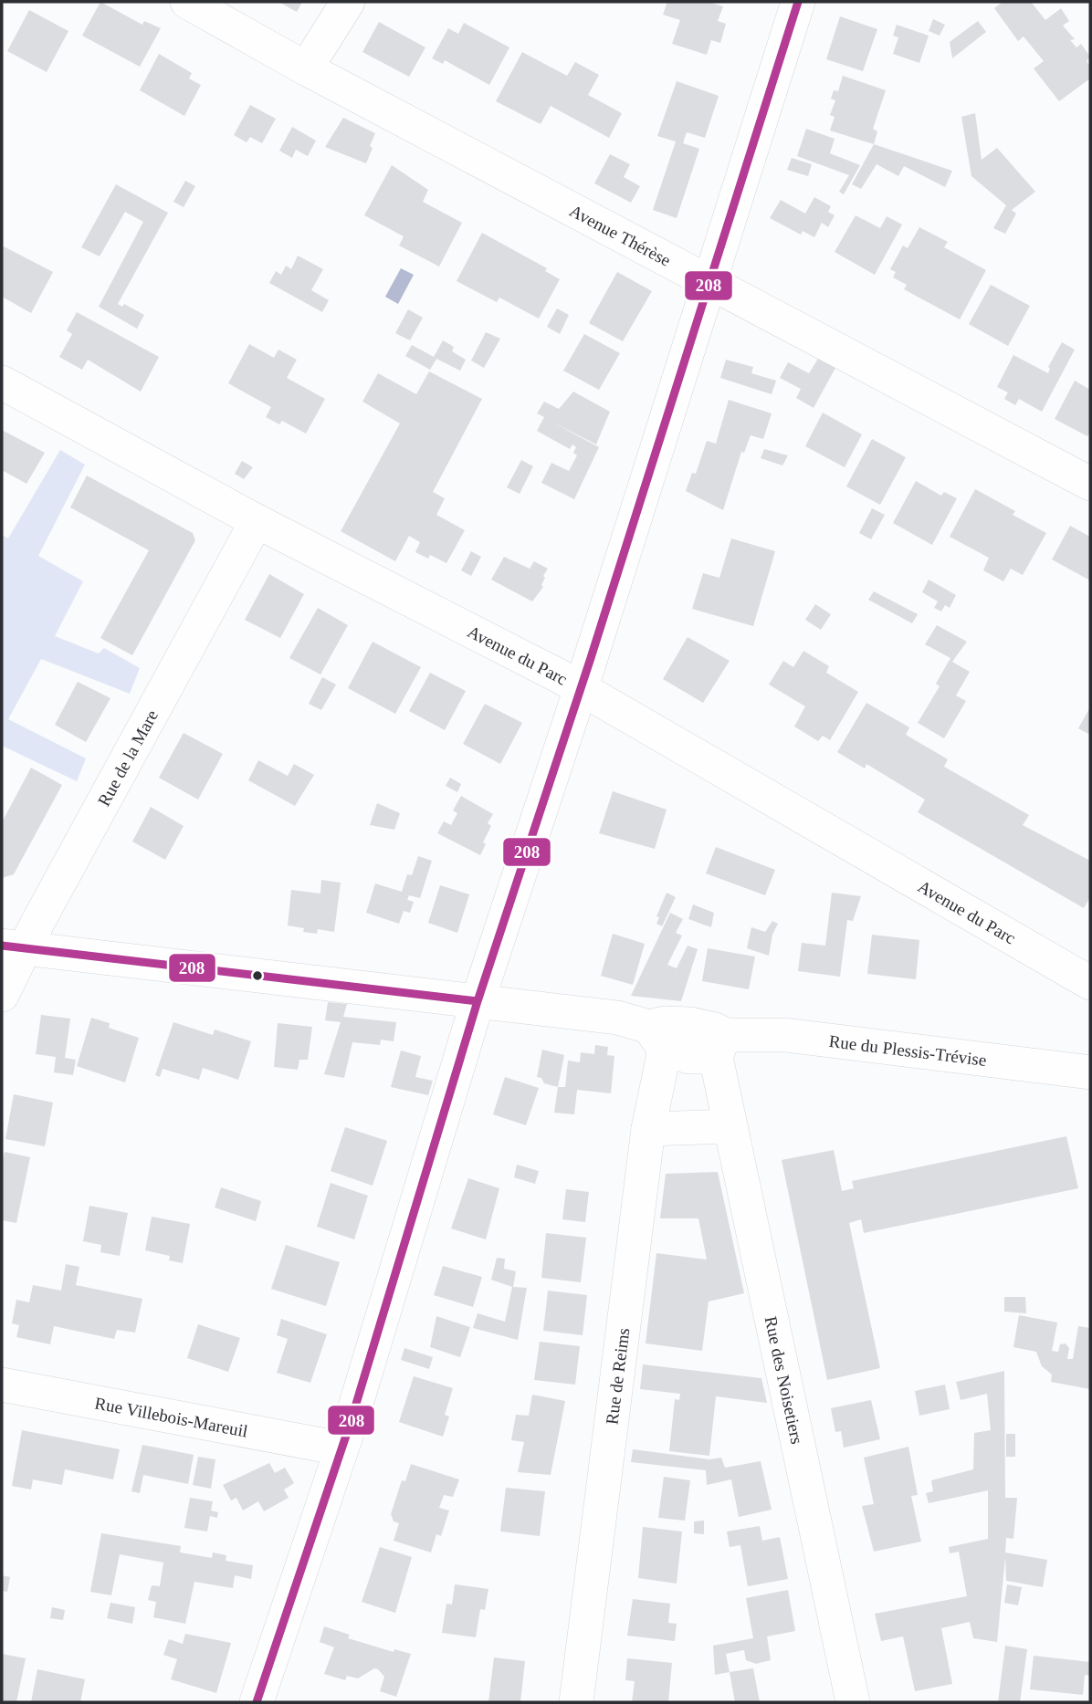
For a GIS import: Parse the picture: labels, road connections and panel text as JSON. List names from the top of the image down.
{
  "streets": {
    "street": [
      "Avenue Thérèse",
      "Avenue du Parc",
      "Rue de la Mare",
      "Rue du Plessis-Trévise",
      "Rue de Reims",
      "Rue des Noisetiers",
      "Rue Villebois-Mareuil"
    ]
  },
  "crossings": [
    ["Avenue du Parc", "Rue de la Mare"],
    ["Rue de la Mare", "Rue du Plessis-Trévise"],
    ["Rue du Plessis-Trévise", "Rue de Reims"],
    ["Rue du Plessis-Trévise", "Rue des Noisetiers"]
  ],
  "lines": ["transit line 208"]
}
